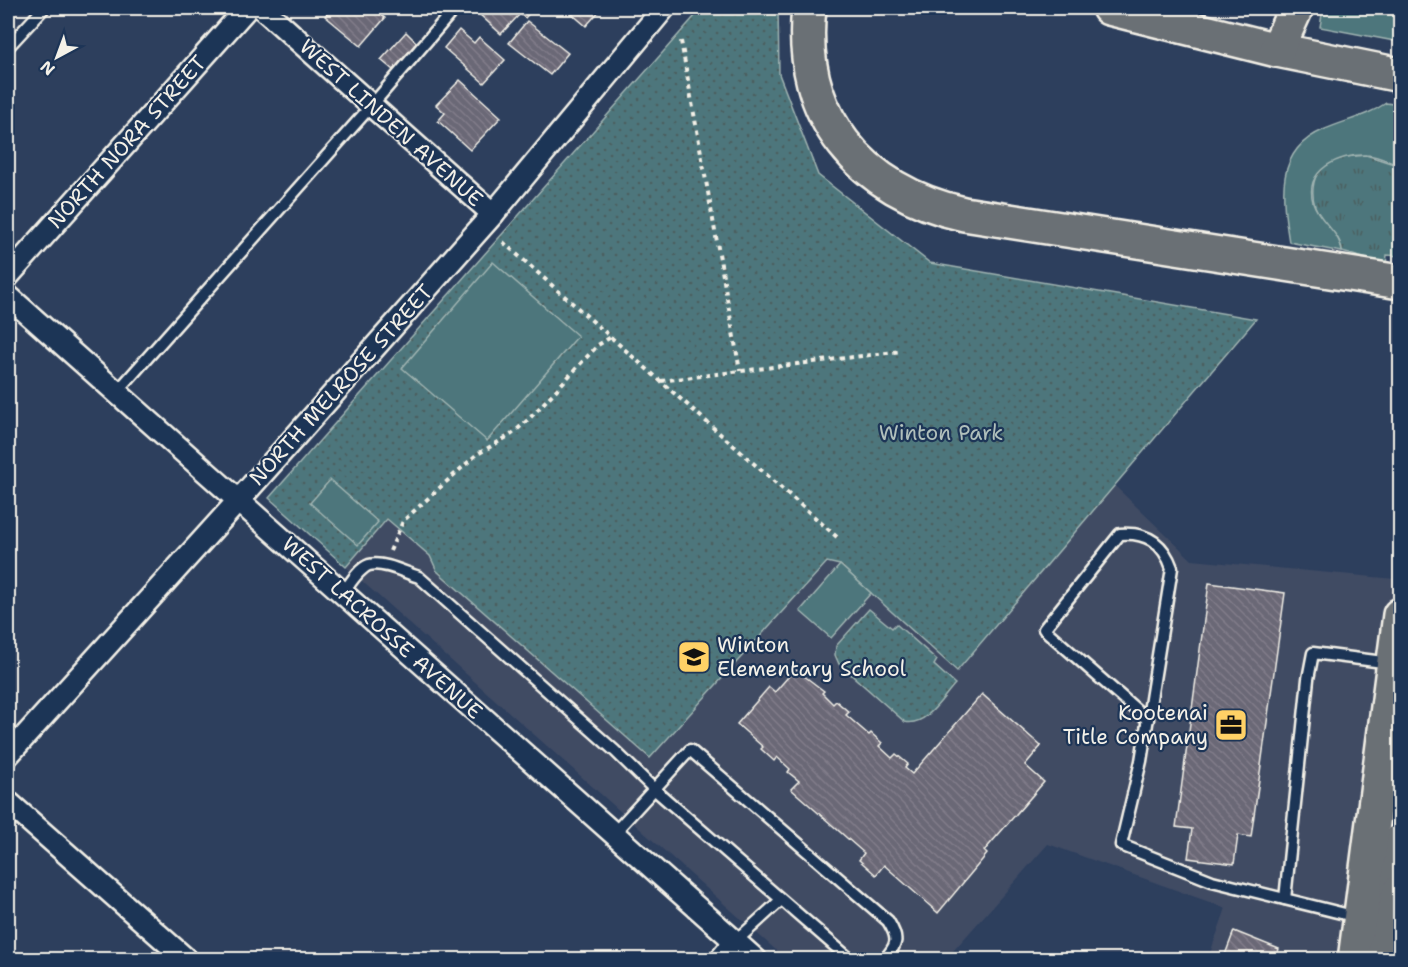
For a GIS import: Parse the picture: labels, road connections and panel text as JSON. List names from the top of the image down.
{
  "streets": {
    "street": [
      "WEST LINDEN AVENUE",
      "NORTH NORA STREET",
      "NORTH MELROSE STREET",
      "WEST LACROSSE AVENUE"
    ]
  },
  "crossings": [
    ["WEST LINDEN AVENUE", "NORTH MELROSE STREET"],
    ["NORTH MELROSE STREET", "WEST LACROSSE AVENUE"]
  ],
  "parks": ["Winton Park"],
  "places": {
    "school or university": ["Winton Elementary School"],
    "office": ["Kootenai Title Company"]
  },
  "north": "bottom left"
}
